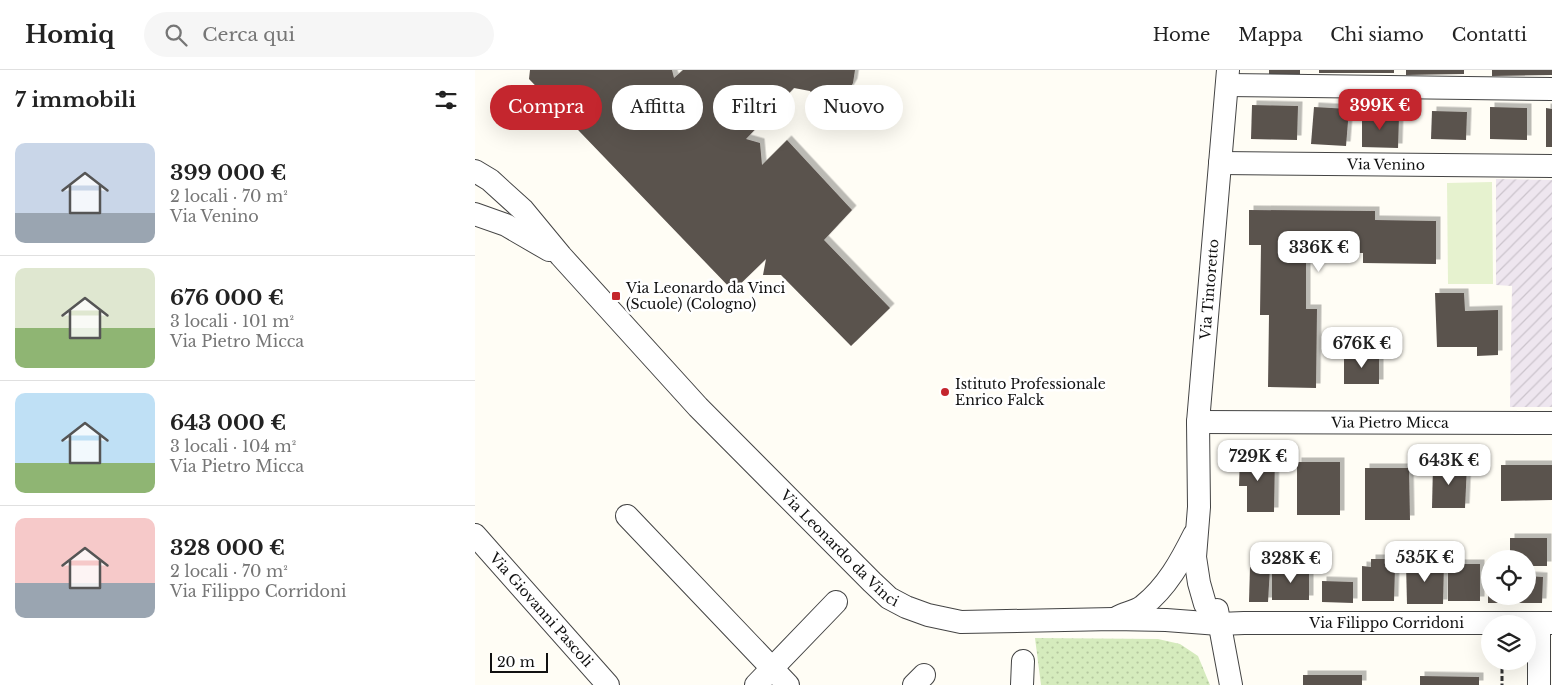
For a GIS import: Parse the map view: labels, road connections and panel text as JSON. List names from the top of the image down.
{
  "streets": {
    "street": [
      "Via Venino",
      "Via Tintoretto",
      "Via Pietro Micca",
      "Via Leonardo da Vinci",
      "Via Giovanni Pascoli",
      "Via Filippo Corridoni"
    ]
  },
  "crossings": [
    ["Via Venino", "Via Tintoretto"],
    ["Via Tintoretto", "Via Pietro Micca"],
    ["Via Tintoretto", "Via Leonardo da Vinci"],
    ["Via Tintoretto", "Via Filippo Corridoni"],
    ["Via Leonardo da Vinci", "Via Filippo Corridoni"]
  ],
  "places": {
    "transit": ["Via Leonardo da Vinci (Scuole) (Cologno)"],
    "other": ["Istituto Professionale Enrico Falck"]
  },
  "scale_bar": "20 m",
  "page": {
    "header": "Homiq",
    "search": "Cerca qui",
    "nav": [
      "Home",
      "Mappa",
      "Chi siamo",
      "Contatti"
    ],
    "heading": "7 immobili",
    "chip": [
      "Compra",
      "Affitta",
      "Filtri",
      "Nuovo"
    ],
    "price": [
      "399K €",
      "336K €",
      "676K €",
      "729K €",
      "643K €",
      "535K €",
      "328K €"
    ],
    "list": [
      {
        "name": "399 000 €",
        "note": "2 locali · 70 m² · Via Venino"
      },
      {
        "name": "676 000 €",
        "note": "3 locali · 101 m² · Via Pietro Micca"
      },
      {
        "name": "643 000 €",
        "note": "3 locali · 104 m² · Via Pietro Micca"
      },
      {
        "name": "328 000 €",
        "note": "2 locali · 70 m² · Via Filippo Corridoni"
      }
    ],
    "scale": "20 m"
  }
}
